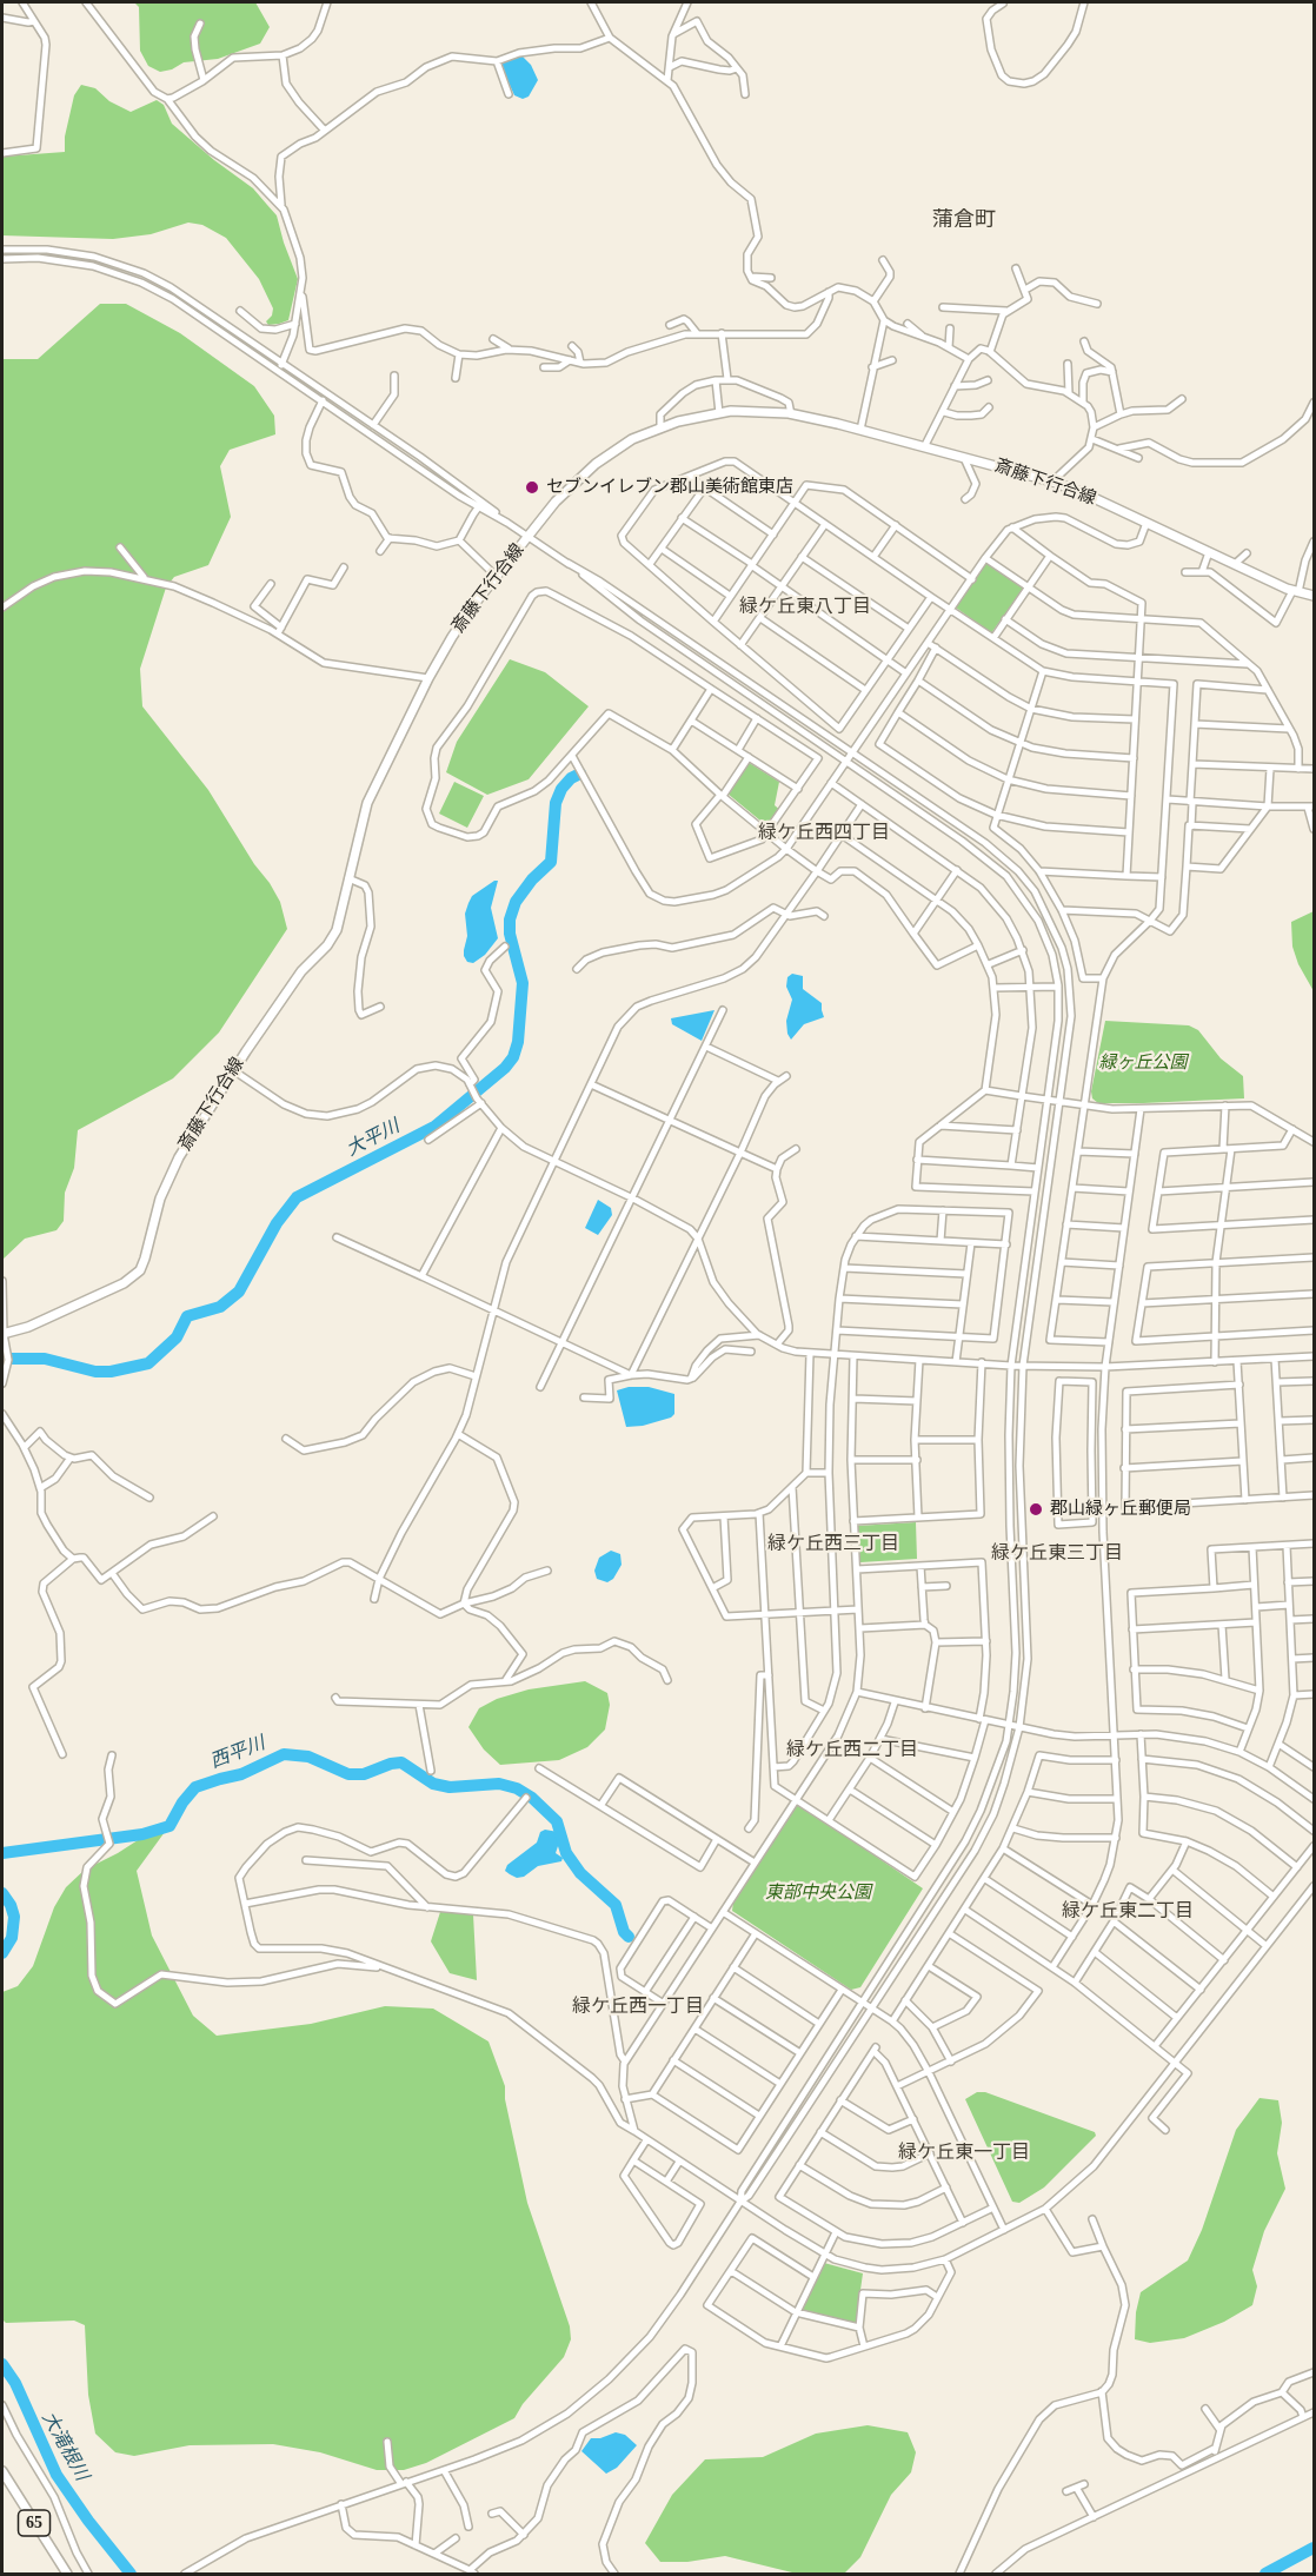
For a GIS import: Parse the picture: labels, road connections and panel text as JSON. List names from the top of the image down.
{
  "streets": {
    "main road": ["斎藤下行合線", "65"]
  },
  "districts": [
    "蒲倉町",
    "緑ケ丘東八丁目",
    "緑ケ丘西四丁目",
    "緑ケ丘西三丁目",
    "緑ケ丘東三丁目",
    "緑ケ丘西二丁目",
    "緑ケ丘東二丁目",
    "緑ケ丘西一丁目",
    "緑ケ丘東一丁目"
  ],
  "water": ["大平川", "西平川", "大滝根川"],
  "parks": ["緑ヶ丘公園", "東部中央公園"],
  "places": ["セブンイレブン郡山美術館東店", "郡山緑ヶ丘郵便局"]
}
